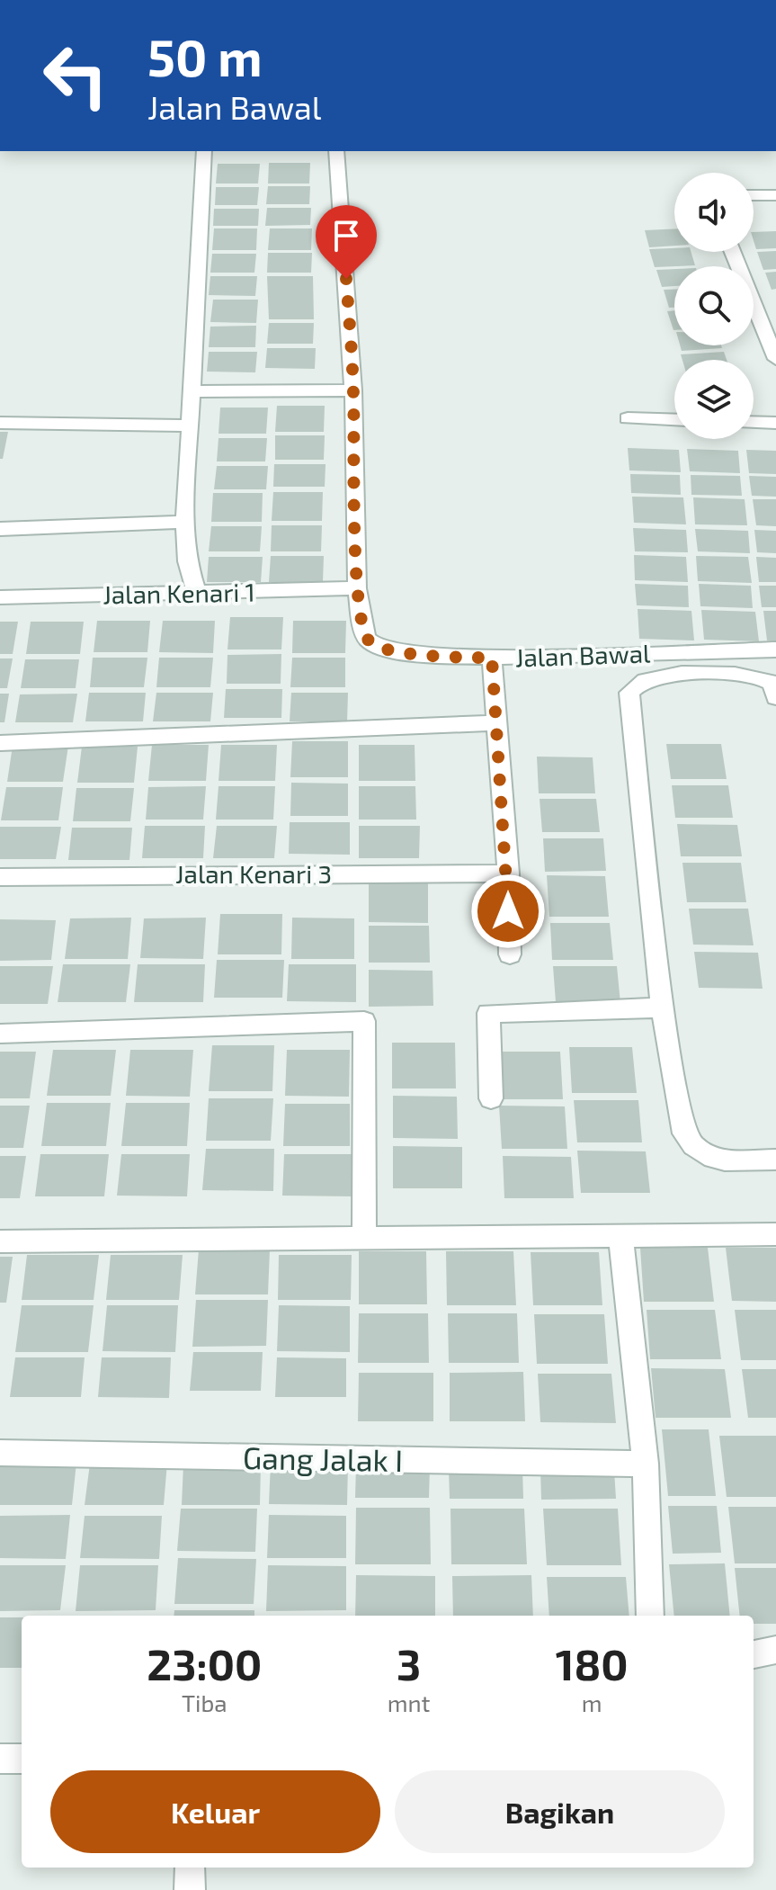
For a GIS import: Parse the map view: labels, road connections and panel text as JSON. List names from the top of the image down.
{
  "streets": {
    "street": [
      "Jalan Kenari 1",
      "Jalan Bawal",
      "Jalan Kenari 3",
      "Gang Jalak I"
    ]
  },
  "crossings": [
    ["Jalan Kenari 1", "Jalan Bawal"]
  ],
  "page": {
    "turn": ["50 m", "Jalan Bawal"],
    "eta": [
      "23:00",
      "Tiba",
      "3",
      "mnt",
      "180",
      "m"
    ],
    "buttons": ["Keluar", "Bagikan"]
  }
}
